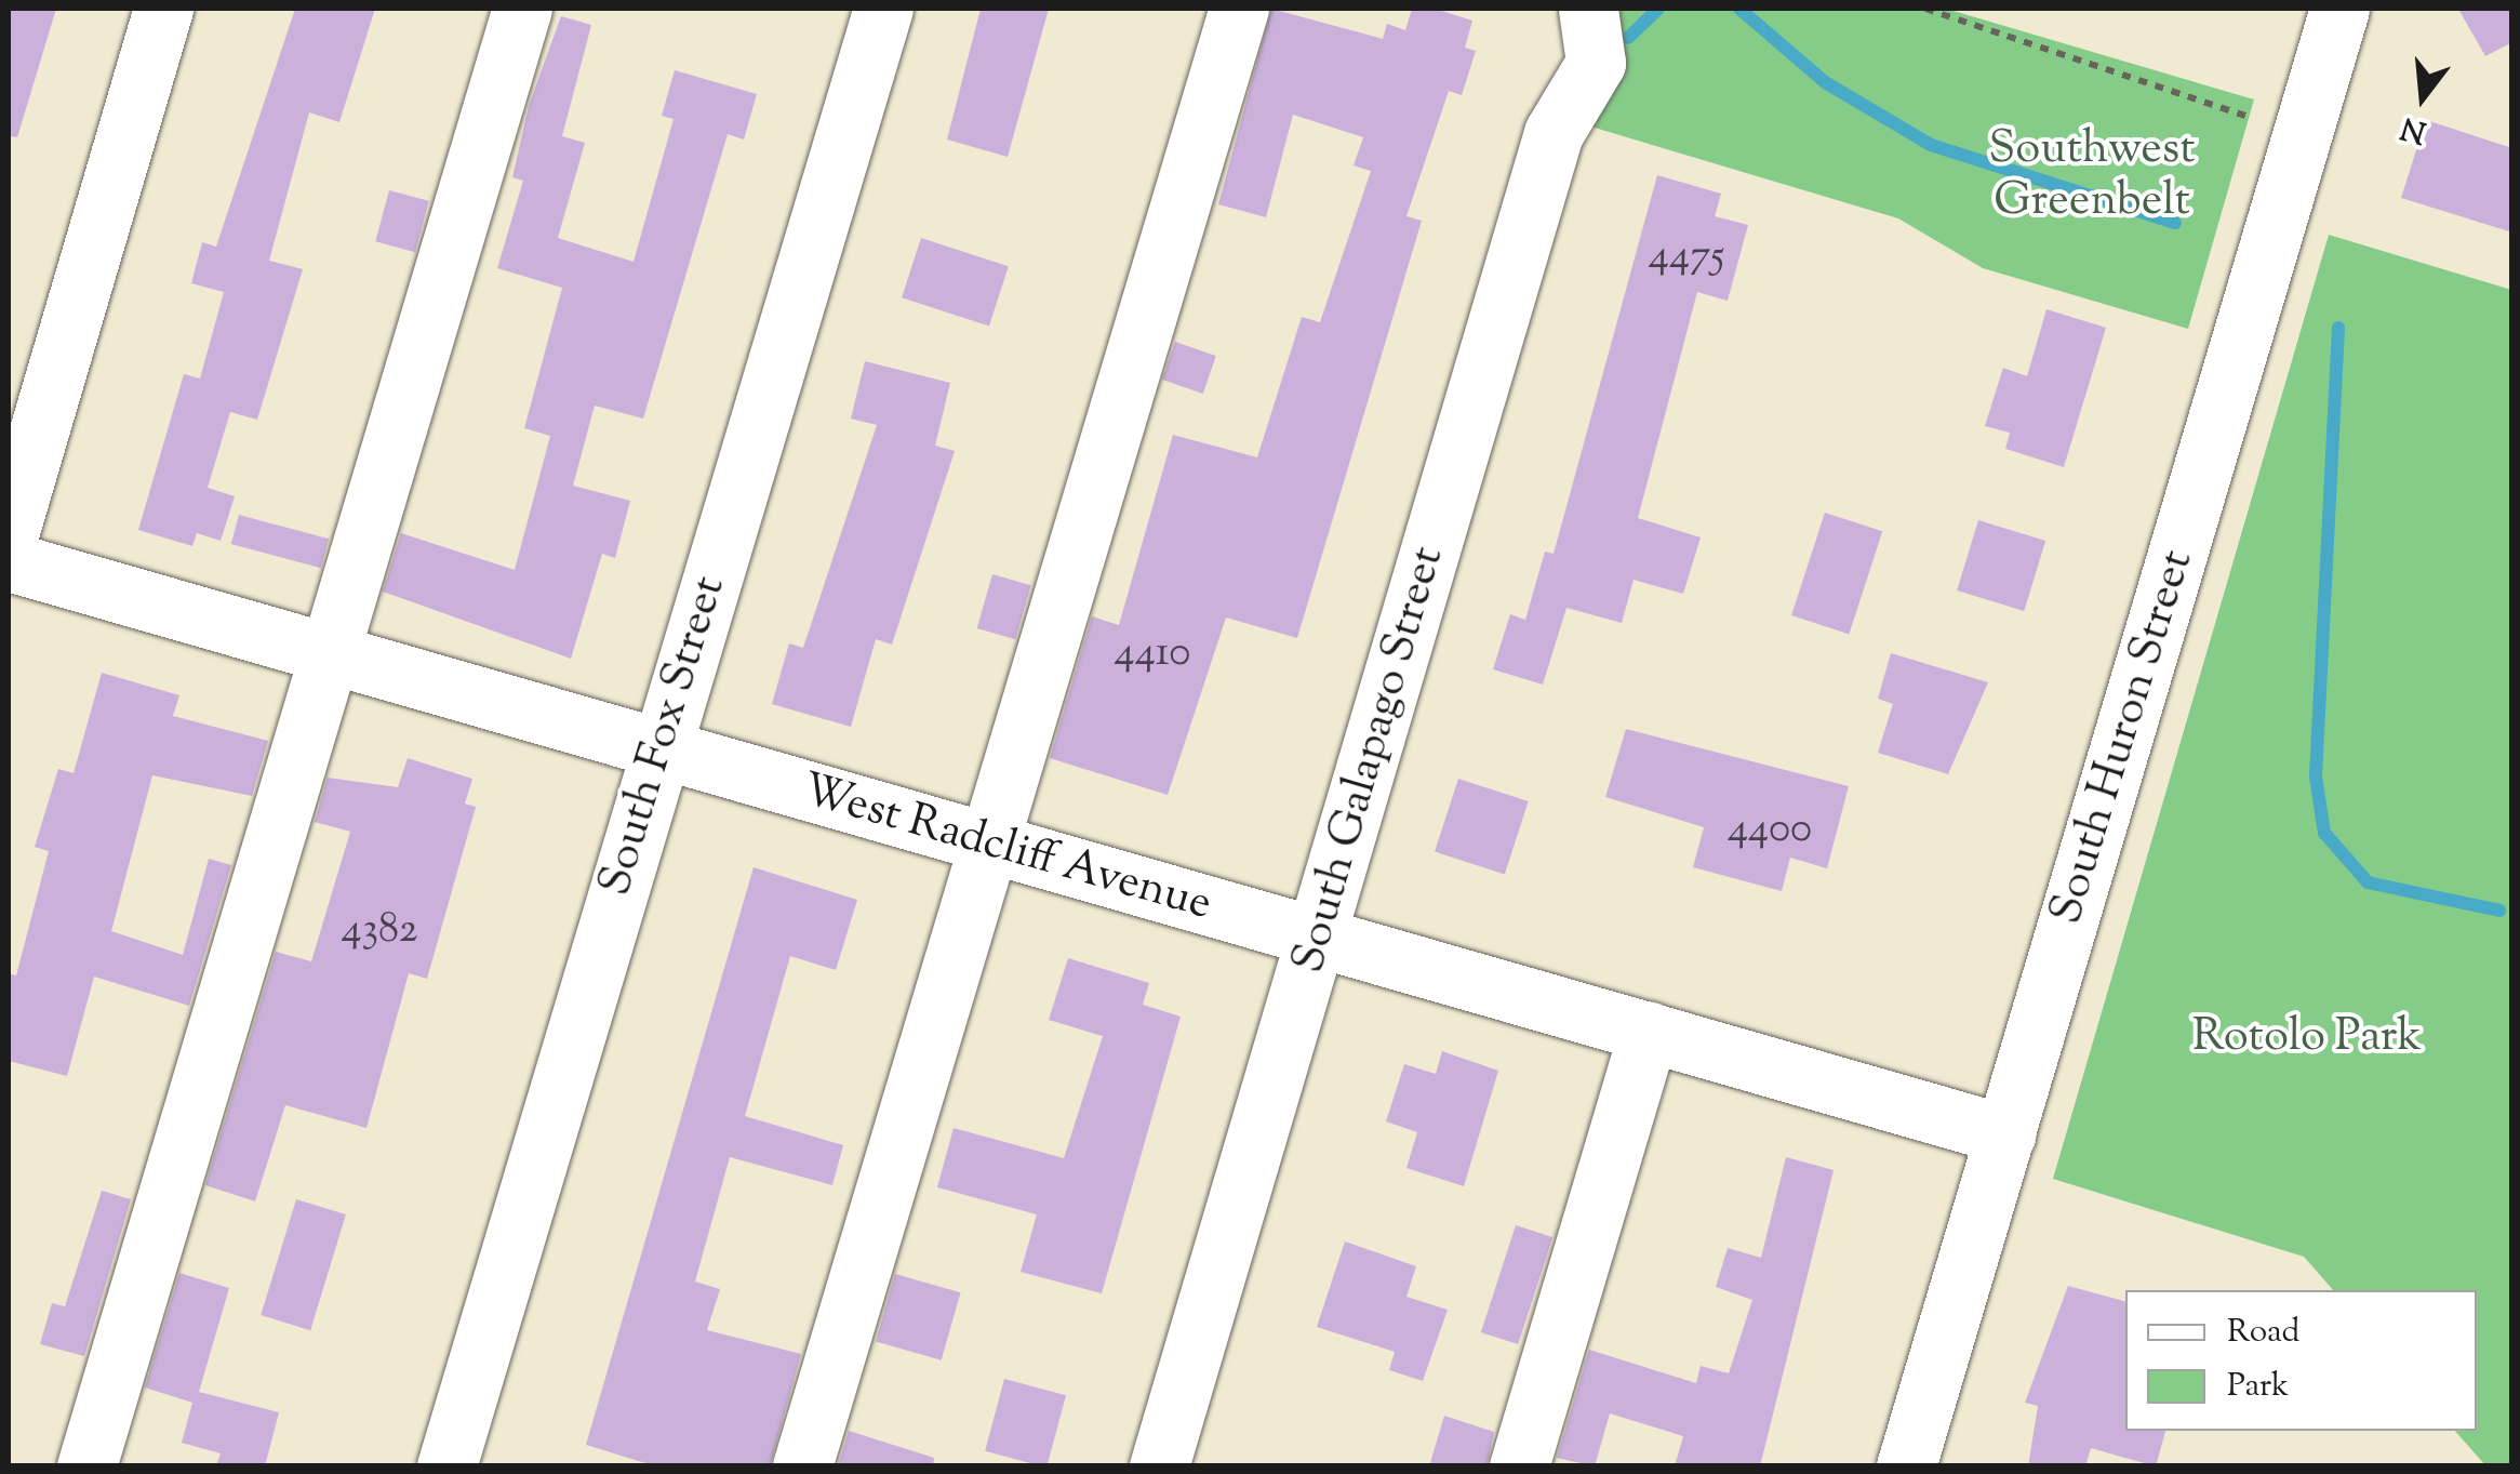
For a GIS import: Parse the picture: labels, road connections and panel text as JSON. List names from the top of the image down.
{
  "streets": {
    "street": [
      "South Fox Street",
      "South Huron Street",
      "South Galapago Street",
      "West Radcliff Avenue"
    ]
  },
  "crossings": [
    ["South Fox Street", "West Radcliff Avenue"],
    ["South Huron Street", "West Radcliff Avenue"],
    ["South Galapago Street", "West Radcliff Avenue"]
  ],
  "parks": ["Southwest Greenbelt", "Rotolo Park"],
  "house_numbers": [
    "4475",
    "4410",
    "4400",
    "4382"
  ],
  "legend": ["Road", "Park"],
  "north": "bottom"
}
